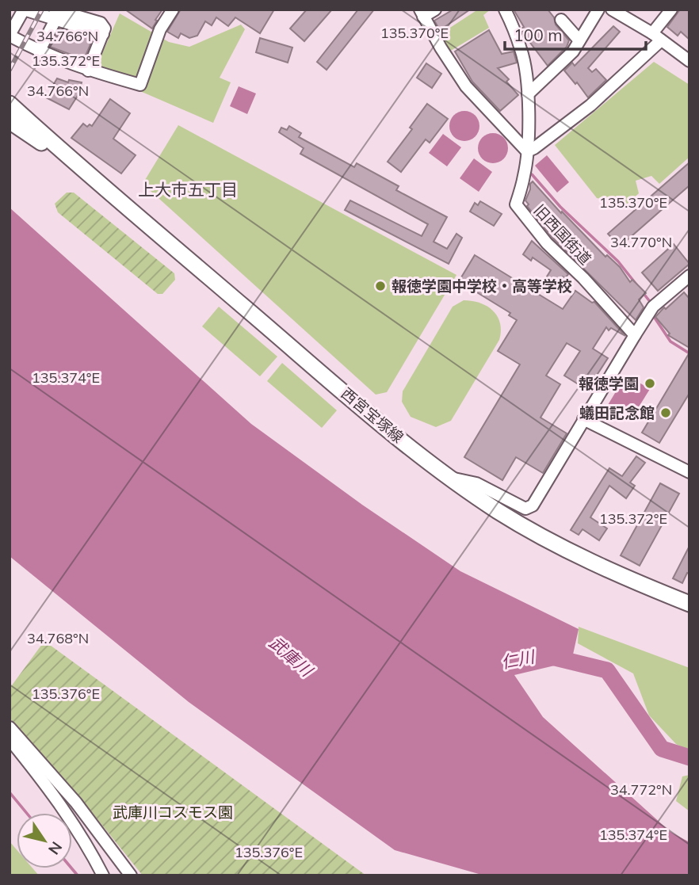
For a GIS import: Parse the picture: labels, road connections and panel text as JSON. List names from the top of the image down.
{
  "streets": {
    "main road": ["西宮宝塚線"],
    "street": ["旧西国街道"]
  },
  "districts": ["上大市五丁目"],
  "water": ["武庫川", "仁川"],
  "parks": ["武庫川コスモス園"],
  "places": ["報徳学園中学校・高等学校", "報徳学園", "蟻田記念館"],
  "scale_bar": "100 m",
  "north": "bottom right",
  "coordinates": [
    "135.370°E",
    "34.766°N",
    "135.372°E",
    "34.770°N",
    "135.374°E",
    "34.768°N",
    "135.376°E",
    "34.772°N"
  ]
}
